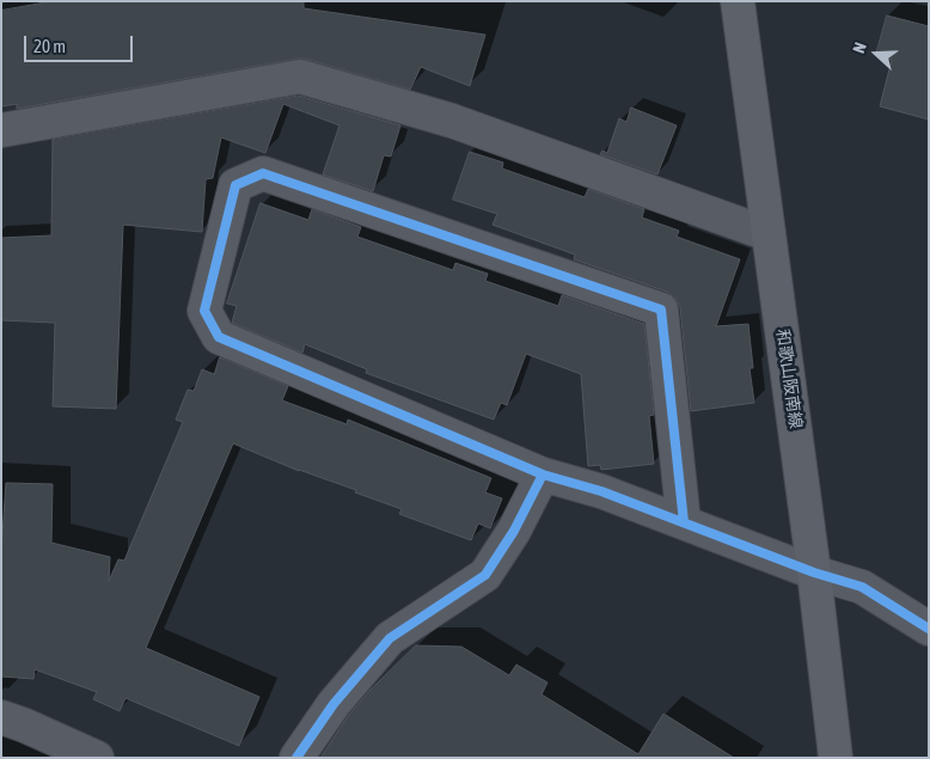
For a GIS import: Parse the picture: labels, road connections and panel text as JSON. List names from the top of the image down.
{
  "streets": {
    "main road": ["和歌山阪南線"]
  },
  "scale_bar": "20 m",
  "north": "left"
}
